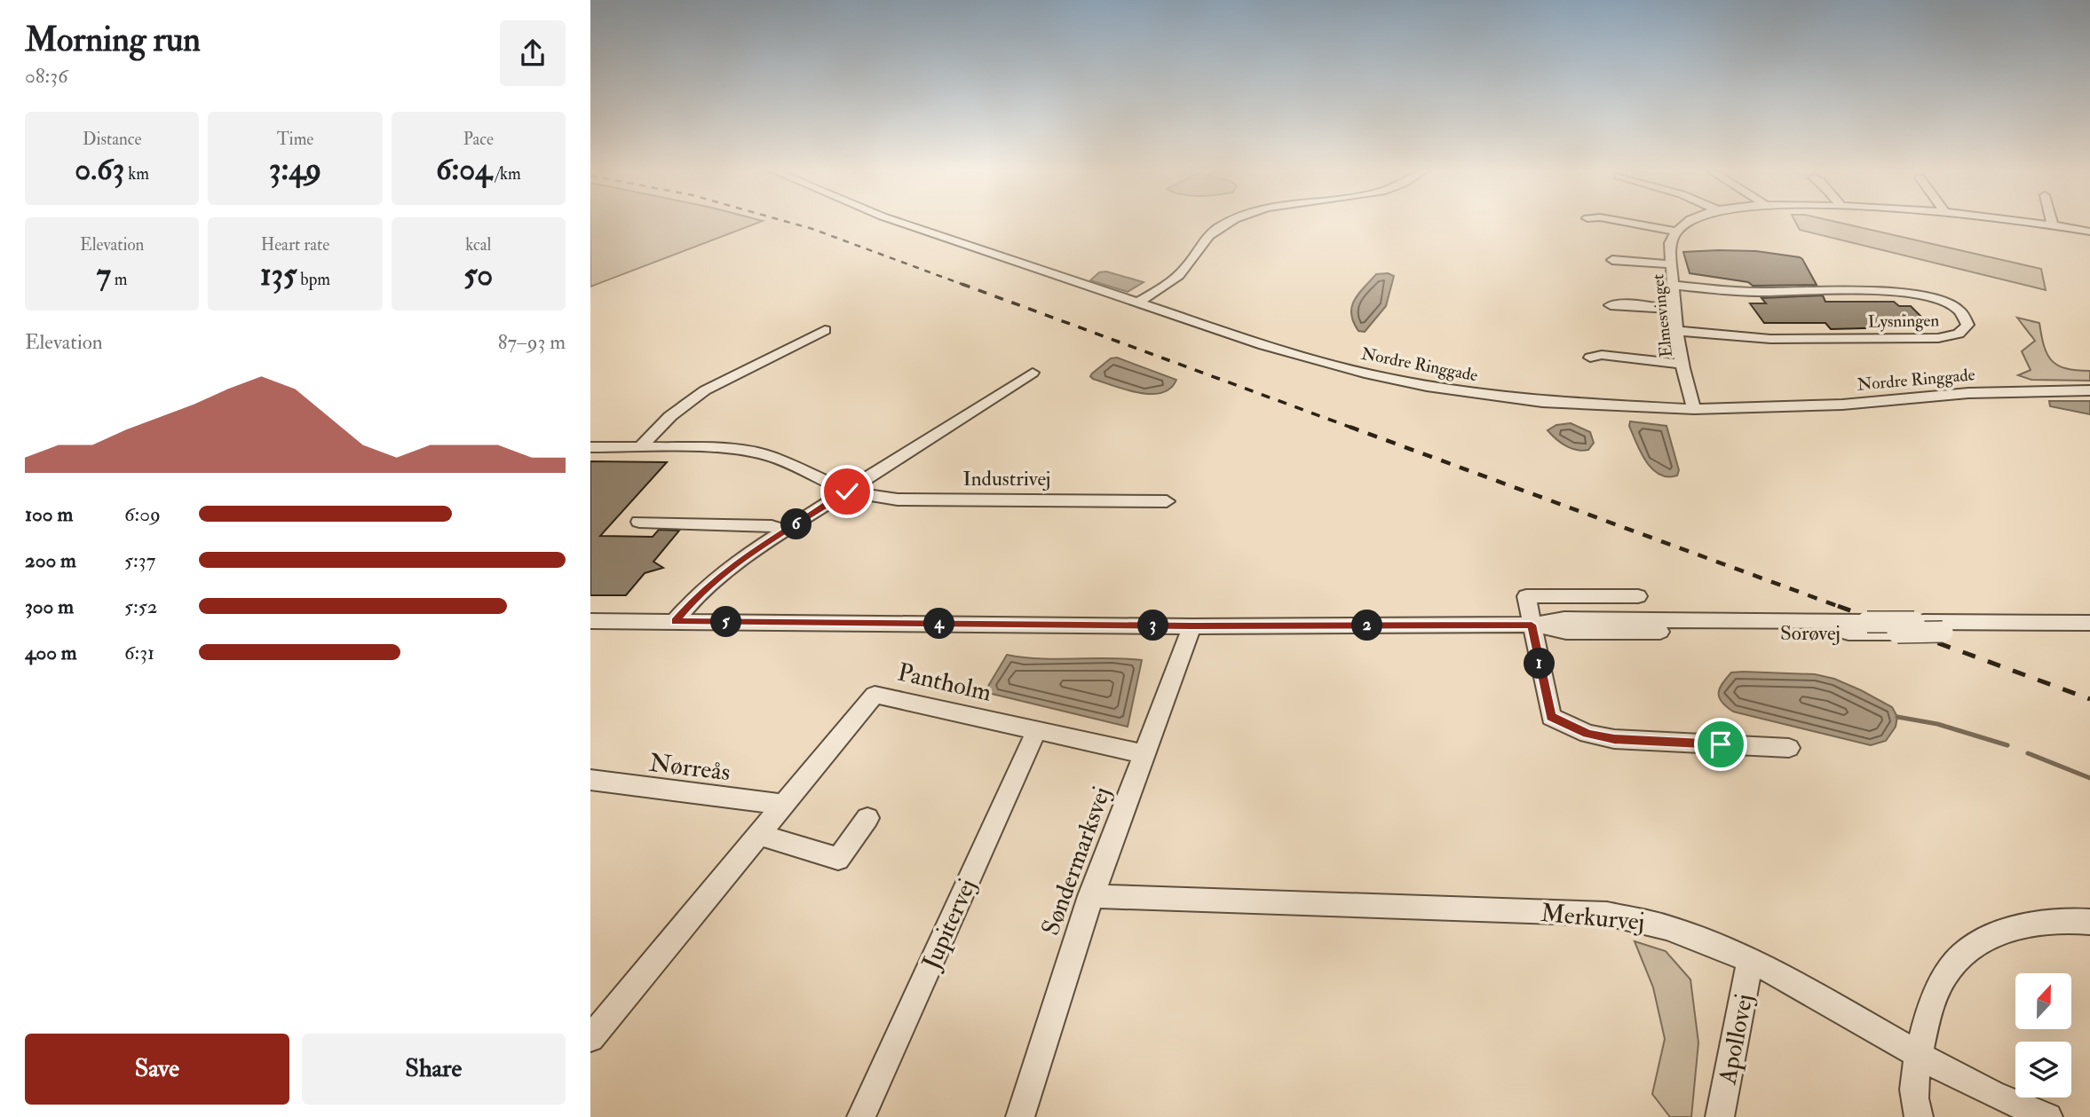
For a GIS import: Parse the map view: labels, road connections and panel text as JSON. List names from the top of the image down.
{
  "streets": {
    "street": [
      "Elmesvinget",
      "Lysningen",
      "Nordre Ringgade",
      "Industrivej",
      "Sorøvej",
      "Pantholm",
      "Nørreås",
      "Søndermarksvej",
      "Merkurvej",
      "Jupitervej",
      "Apollovej"
    ]
  },
  "crossings": [
    ["Elmesvinget", "Lysningen"],
    ["Elmesvinget", "Nordre Ringgade"],
    ["Sorøvej", "Søndermarksvej"],
    ["Pantholm", "Nørreås"],
    ["Pantholm", "Søndermarksvej"],
    ["Pantholm", "Jupitervej"],
    ["Søndermarksvej", "Merkurvej"],
    ["Merkurvej", "Apollovej"]
  ],
  "north": "top",
  "page": {
    "heading": ["Morning run", "08:36"],
    "stats": [
      ["Distance", "0.63 km"],
      ["Time", "3:49"],
      ["Pace", "6:04 /km"],
      ["Elevation", "7 m"],
      ["Heart rate", "135 bpm"],
      ["kcal", "50"]
    ],
    "chart": ["Elevation", "87–93 m"],
    "list": [
      {
        "name": "100 m",
        "note": "6:09"
      },
      {
        "name": "200 m",
        "note": "5:37"
      },
      {
        "name": "300 m",
        "note": "5:52"
      },
      {
        "name": "400 m",
        "note": "6:31"
      }
    ],
    "pins": [
      "6",
      "5",
      "4",
      "2",
      "3",
      "1"
    ],
    "buttons": ["Save", "Share"]
  }
}
